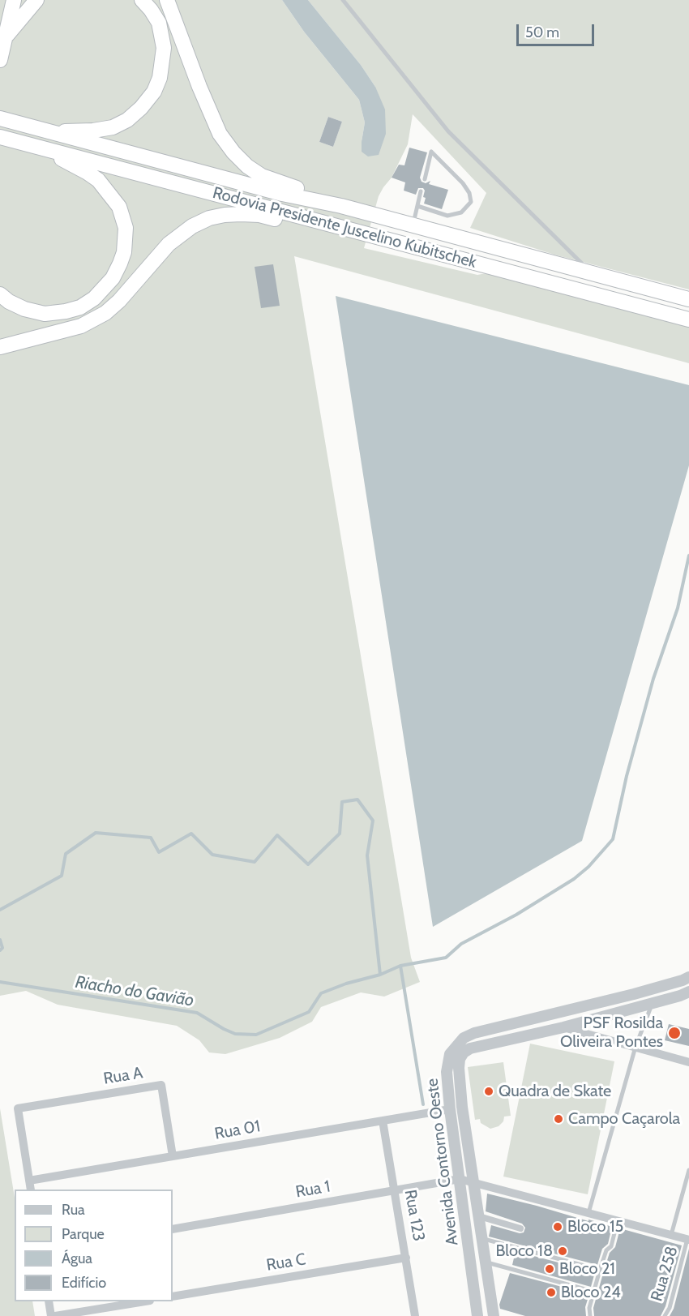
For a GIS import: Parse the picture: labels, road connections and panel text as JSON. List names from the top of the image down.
{
  "streets": {
    "highway": ["Rodovia Presidente Juscelino Kubitschek"],
    "street": [
      "Rua A",
      "Rua 01",
      "Avenida Contorno Oeste",
      "Rua 1",
      "Rua 123",
      "Rua C"
    ],
    "lane": ["Rua 258"]
  },
  "crossings": [
    ["Rua A", "Rua 01"],
    ["Rua 01", "Avenida Contorno Oeste"],
    ["Rua 01", "Rua 123"],
    ["Avenida Contorno Oeste", "Rua 1"],
    ["Rua 1", "Rua 123"],
    ["Rua 123", "Rua C"]
  ],
  "water": ["Riacho do Gavião"],
  "places": [
    "PSF Rosilda Oliveira Pontes",
    "Quadra de Skate",
    "Campo Caçarola",
    "Bloco 15",
    "Bloco 18",
    "Bloco 21",
    "Bloco 24"
  ],
  "legend": [
    "Rua",
    "Parque",
    "Água",
    "Edifício"
  ],
  "scale_bar": "50 m"
}
